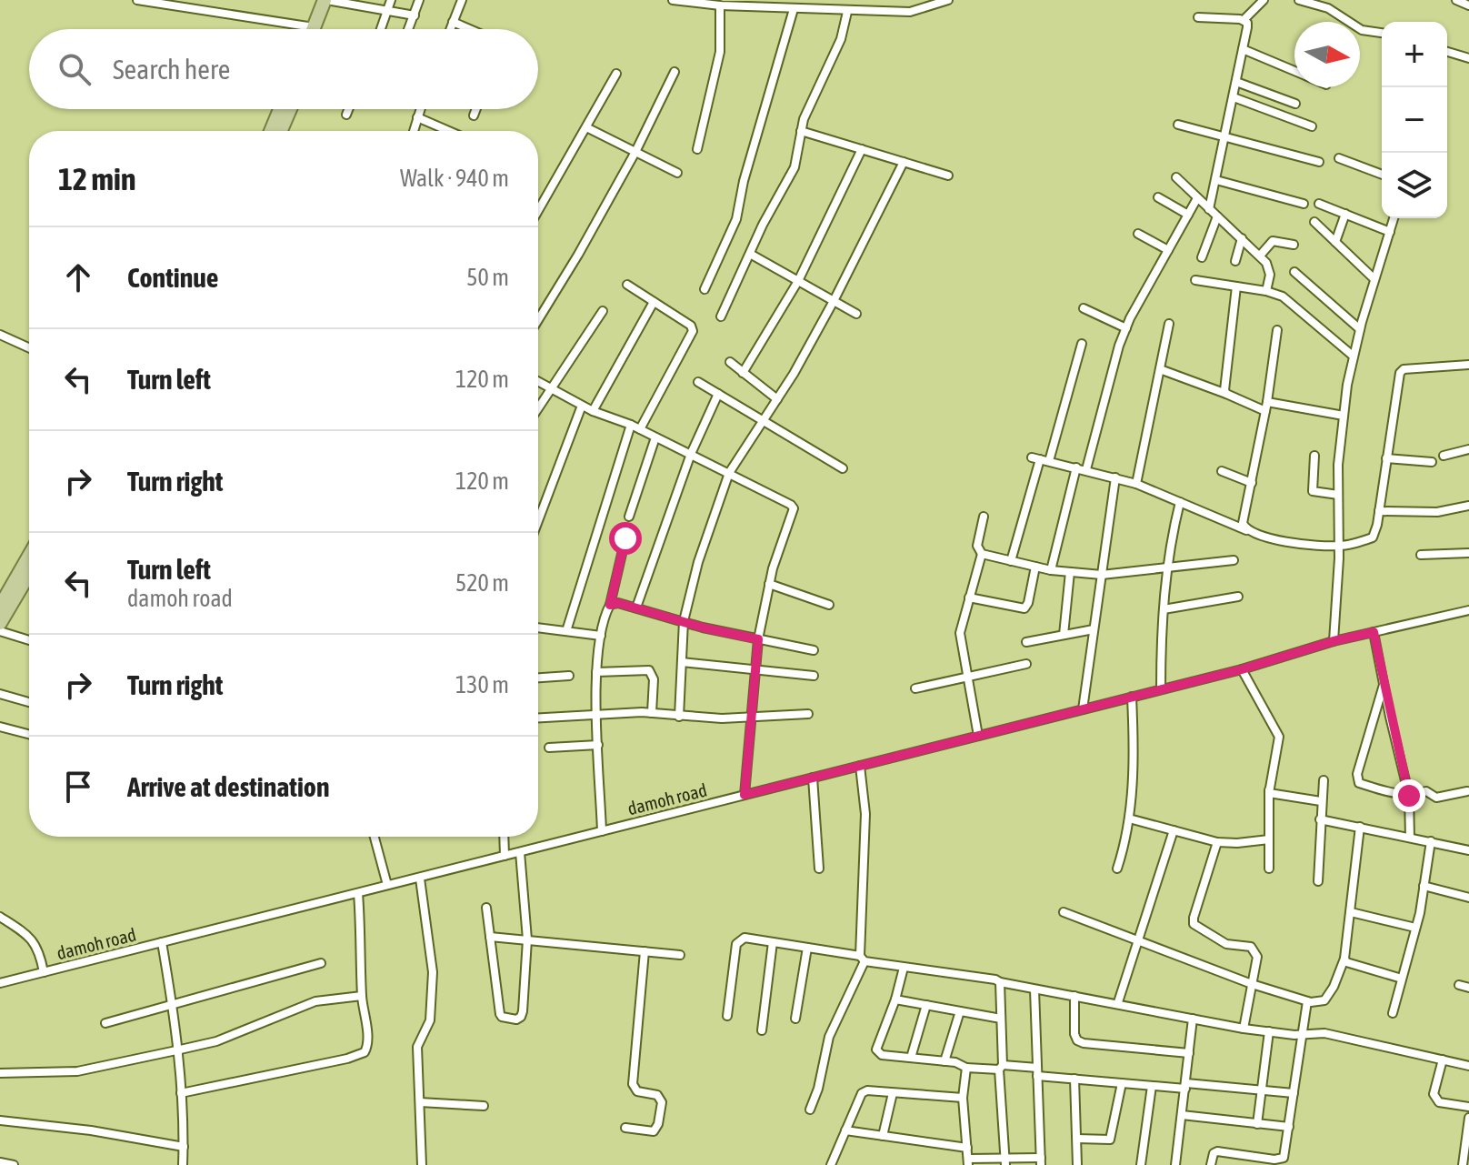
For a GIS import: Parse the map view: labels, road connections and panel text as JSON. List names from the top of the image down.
{
  "streets": {
    "street": ["damoh road"]
  },
  "north": "right",
  "page": {
    "map_buttons": ["+", "−"],
    "search": "Search here",
    "heading": ["12 min", "Walk · 940 m"],
    "list": [
      ["Continue", "50 m"],
      ["Turn left", "120 m"],
      ["Turn right", "120 m"],
      ["Turn left", "damoh road", "520 m"],
      ["Turn right", "130 m"],
      "Arrive at destination"
    ]
  }
}
